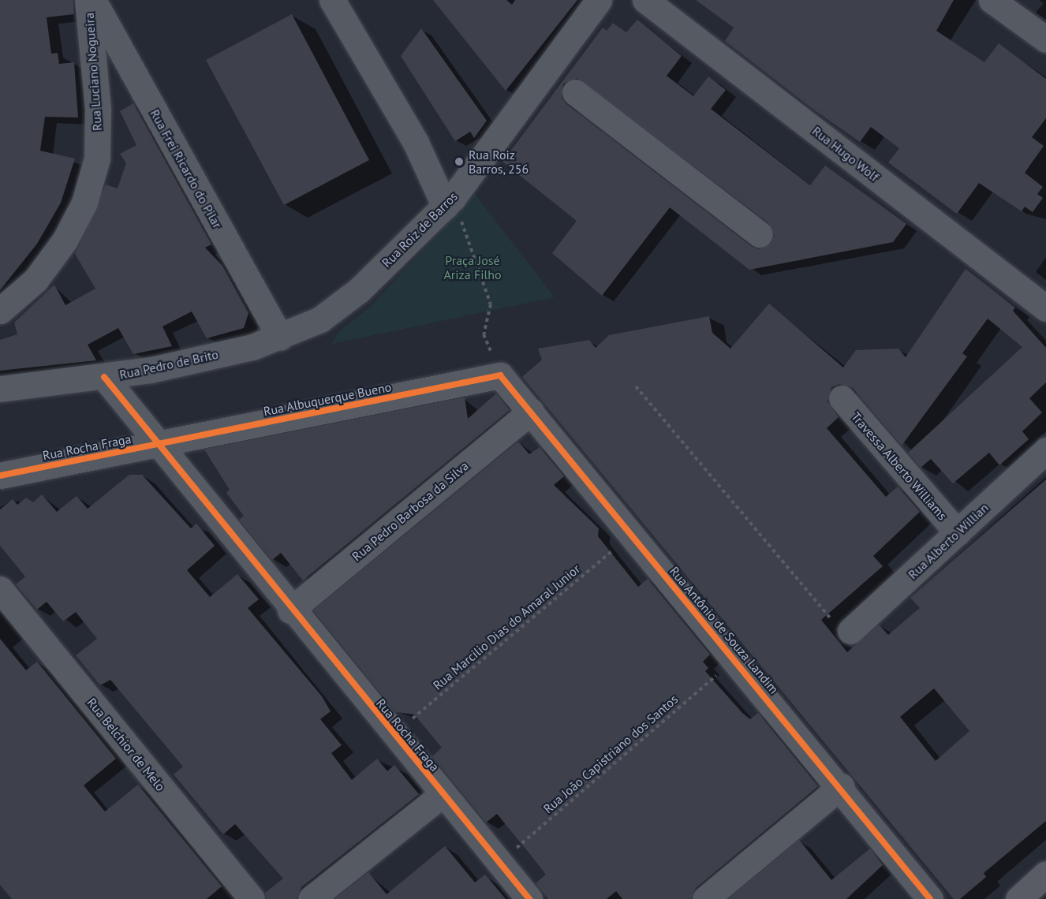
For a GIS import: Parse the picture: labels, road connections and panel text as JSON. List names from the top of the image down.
{
  "streets": {
    "street": [
      "Rua Luciano Nogueira",
      "Rua Hugo Wolf",
      "Rua Frei Ricardo do Pilar",
      "Rua Roiz de Barros",
      "Rua Pedro de Brito",
      "Rua Albuquerque Bueno",
      "Rua Rocha Fraga",
      "Travessa Alberto Williams",
      "Rua Pedro Barbosa da Silva",
      "Rua Alberto Willian",
      "Rua Antônio de Souza Landim",
      "Rua Belchior de Melo"
    ],
    "path": ["Rua Marcilio Dias do Amaral Junior", "Rua João Capistriano dos Santos"]
  },
  "crossings": [
    ["Rua Frei Ricardo do Pilar", "Rua Roiz de Barros"],
    ["Rua Frei Ricardo do Pilar", "Rua Pedro de Brito"],
    ["Rua Roiz de Barros", "Rua Pedro de Brito"],
    ["Rua Albuquerque Bueno", "Rua Rocha Fraga"],
    ["Rua Albuquerque Bueno", "Rua Antônio de Souza Landim"],
    ["Rua Rocha Fraga", "Rua Pedro Barbosa da Silva"],
    ["Rua Rocha Fraga", "Rua Marcilio Dias do Amaral Junior"],
    ["Rua Rocha Fraga", "Rua João Capistriano dos Santos"],
    ["Travessa Alberto Williams", "Rua Alberto Willian"],
    ["Rua Pedro Barbosa da Silva", "Rua Antônio de Souza Landim"],
    ["Rua Marcilio Dias do Amaral Junior", "Rua Antônio de Souza Landim"],
    ["Rua Antônio de Souza Landim", "Rua João Capistriano dos Santos"]
  ],
  "parks": ["Praça José Ariza Filho"],
  "places": ["Rua Roiz Barros, 256"]
}
